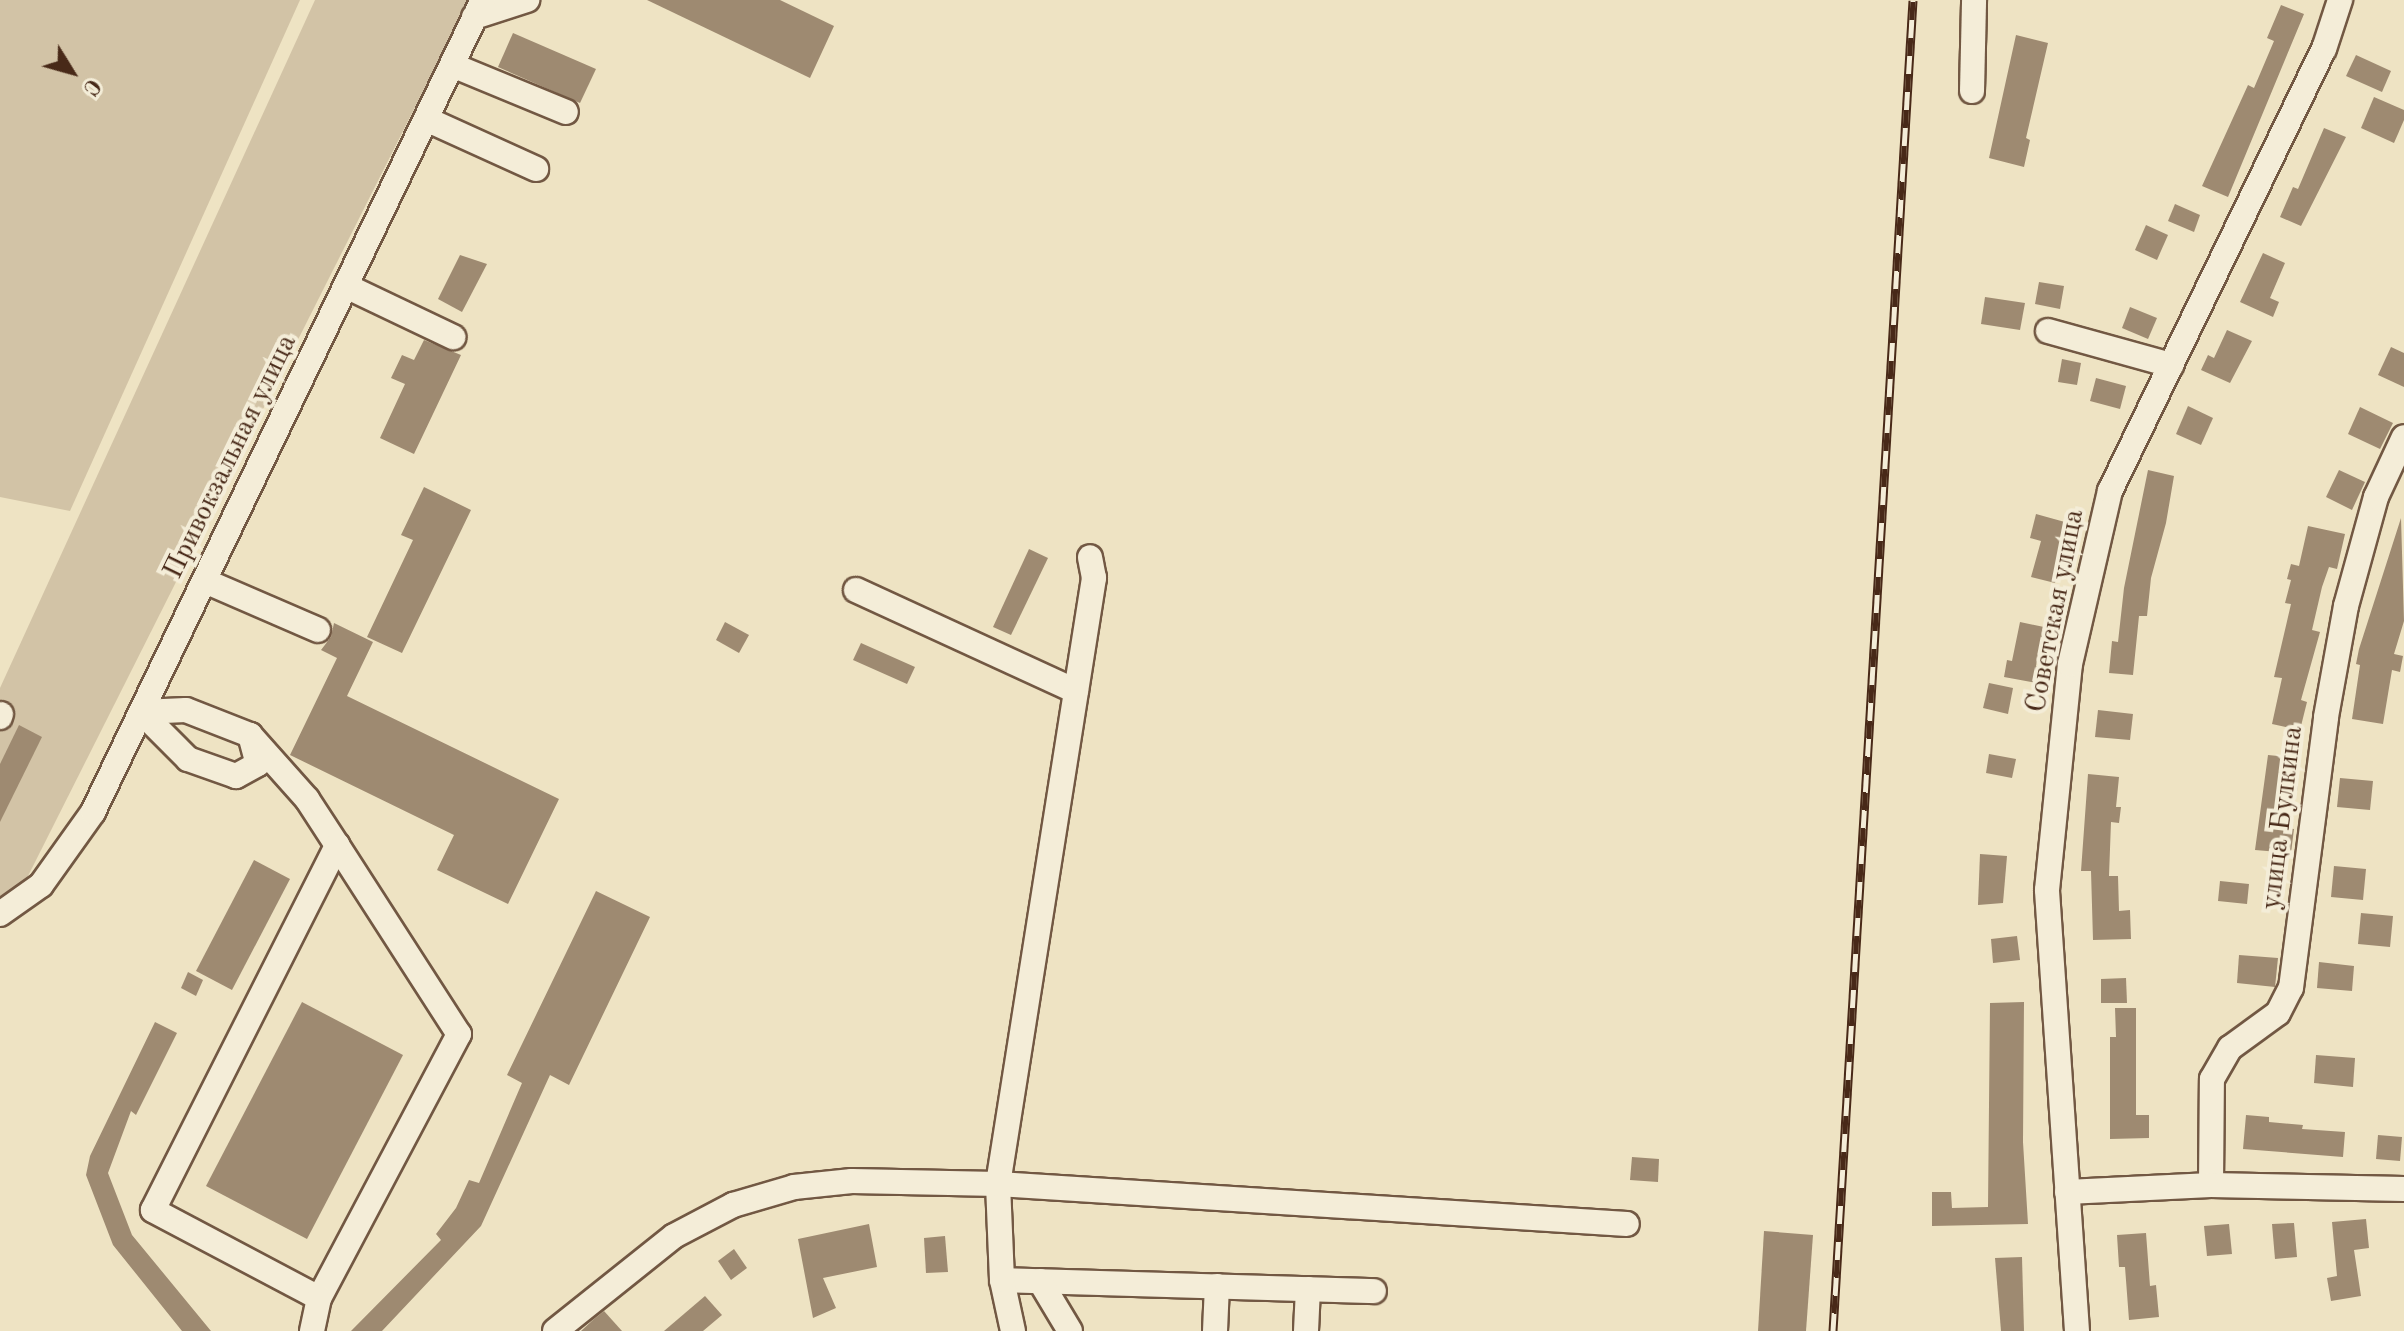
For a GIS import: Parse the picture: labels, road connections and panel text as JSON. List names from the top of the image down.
{
  "streets": {
    "street": ["Привокзальная улица", "Советская улица", "улица Булкина"]
  },
  "north": "bottom right"
}
